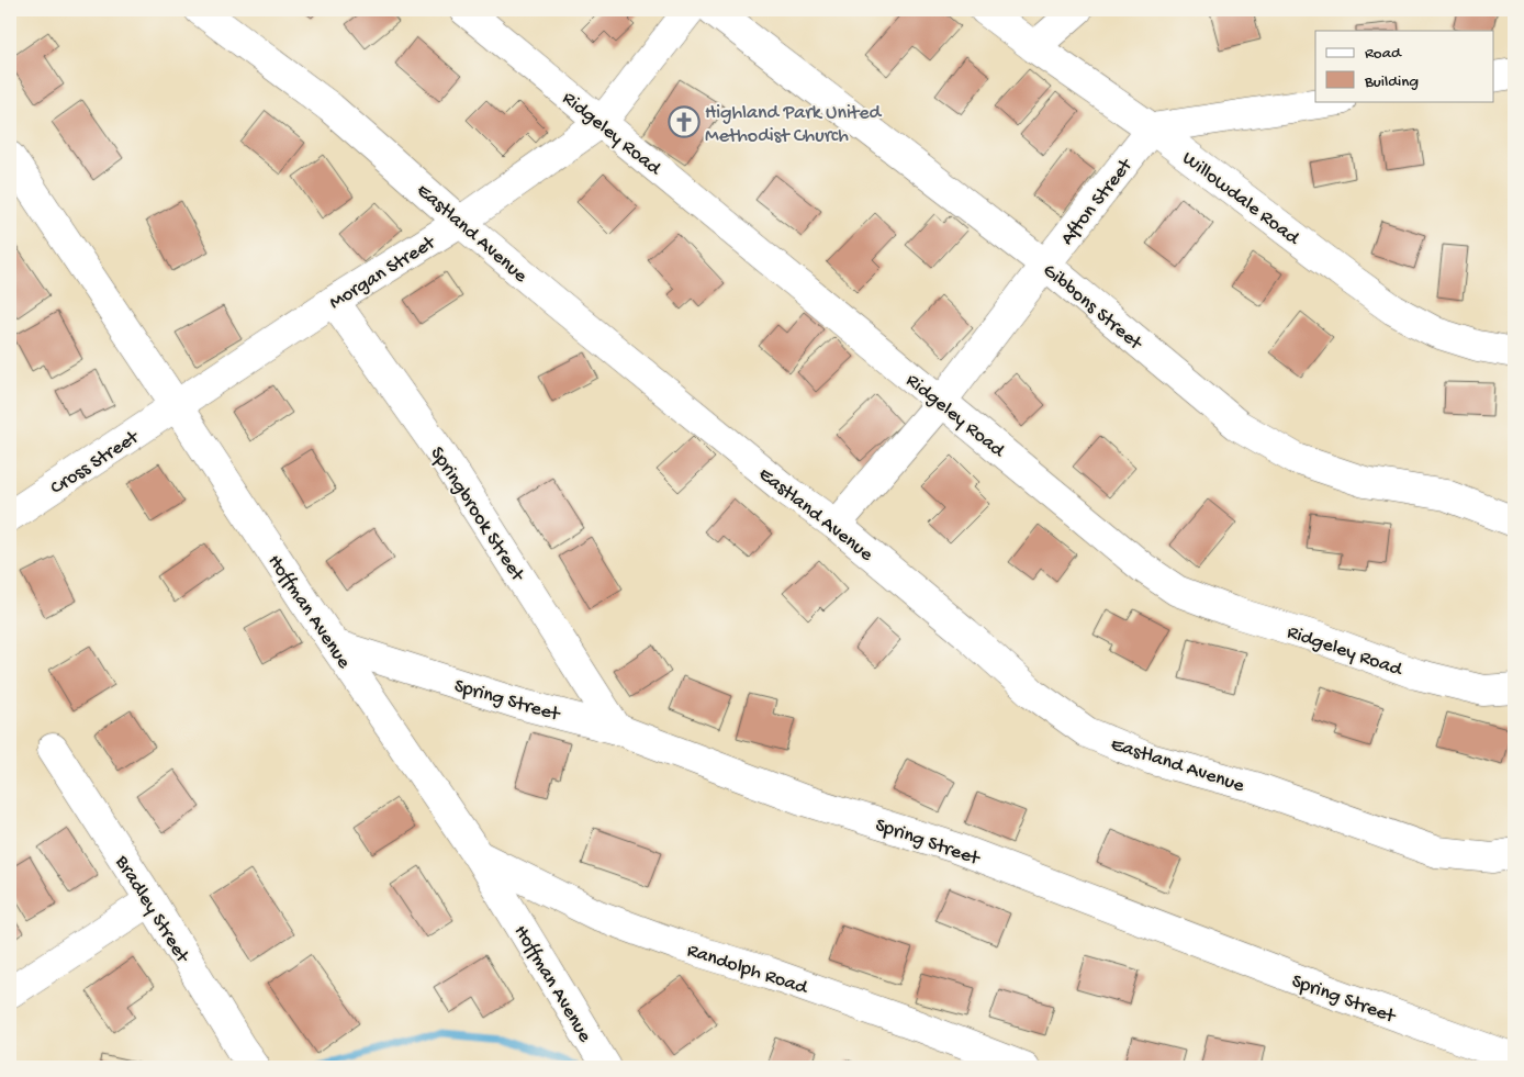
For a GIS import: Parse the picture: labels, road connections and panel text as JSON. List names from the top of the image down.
{
  "streets": {
    "street": [
      "Ridgeley Road",
      "Willowdale Road",
      "Afton Street",
      "Eastland Avenue",
      "Morgan Street",
      "Gibbons Street",
      "Cross Street",
      "Springbrook Street",
      "Hoffman Avenue",
      "Spring Street",
      "Bradley Street",
      "Randolph Road"
    ]
  },
  "crossings": [
    ["Ridgeley Road", "Afton Street"],
    ["Ridgeley Road", "Morgan Street"],
    ["Willowdale Road", "Afton Street"],
    ["Afton Street", "Eastland Avenue"],
    ["Afton Street", "Gibbons Street"],
    ["Eastland Avenue", "Morgan Street"],
    ["Morgan Street", "Cross Street"],
    ["Morgan Street", "Springbrook Street"],
    ["Morgan Street", "Hoffman Avenue"],
    ["Cross Street", "Hoffman Avenue"],
    ["Springbrook Street", "Spring Street"],
    ["Hoffman Avenue", "Spring Street"],
    ["Hoffman Avenue", "Randolph Road"]
  ],
  "places": {
    "church": ["Highland Park United Methodist Church"]
  },
  "legend": ["Road", "Building"]
}
